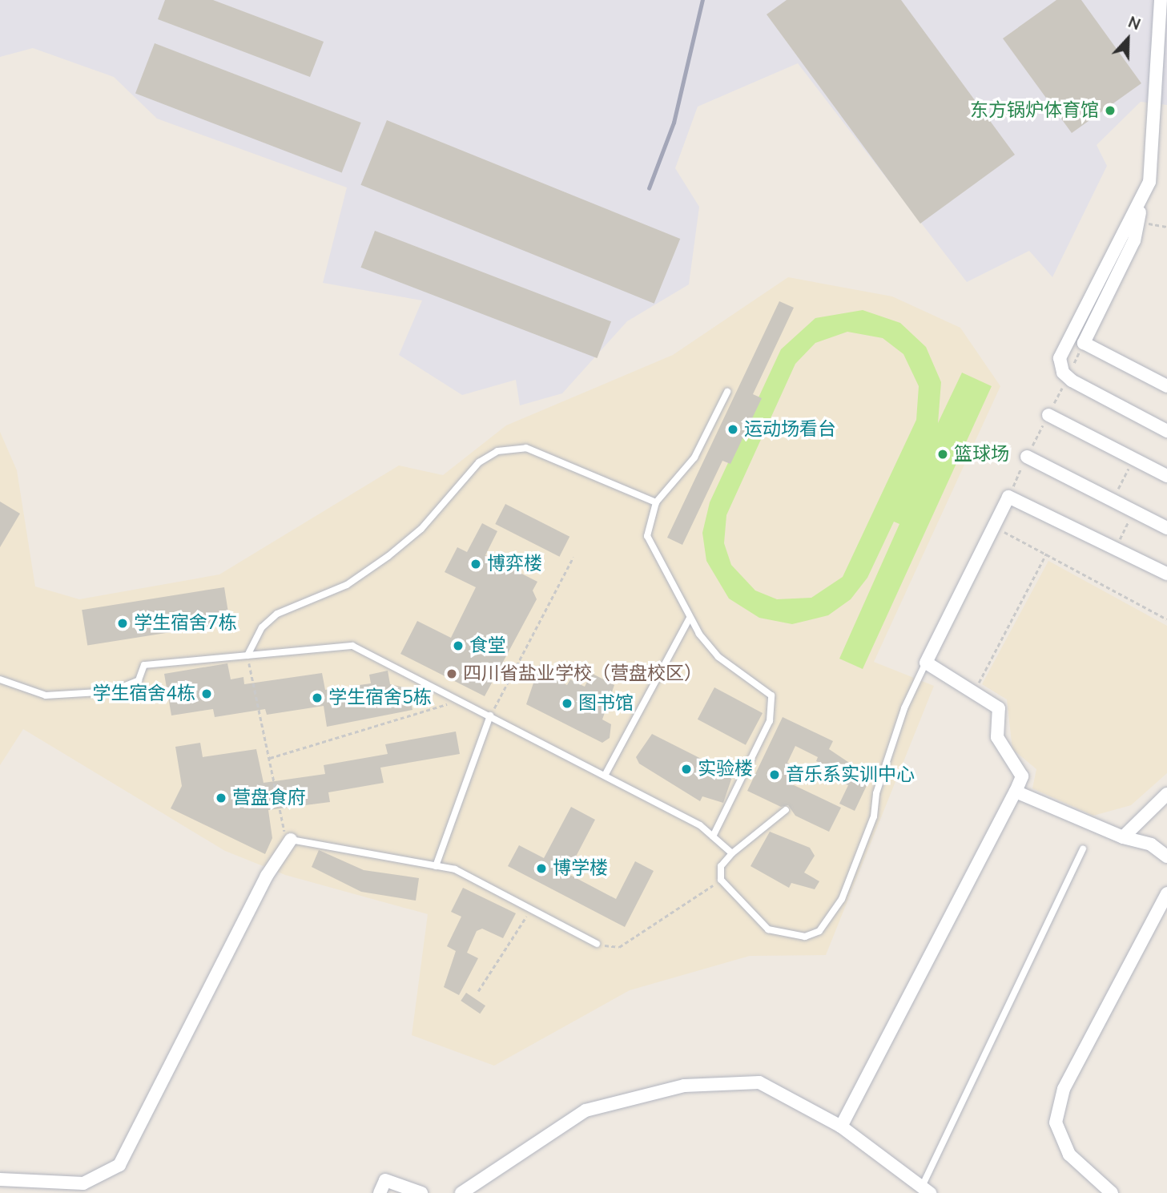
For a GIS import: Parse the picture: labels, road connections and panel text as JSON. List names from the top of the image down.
{
  "places": [
    "东方锅炉体育馆",
    "运动场看台",
    "篮球场",
    "博弈楼",
    "学生宿舍7栋",
    "食堂",
    "四川省盐业学校（营盘校区）",
    "学生宿舍4栋",
    "学生宿舍5栋",
    "图书馆",
    "实验楼",
    "音乐系实训中心",
    "营盘食府",
    "博学楼"
  ],
  "north": "top"
}
